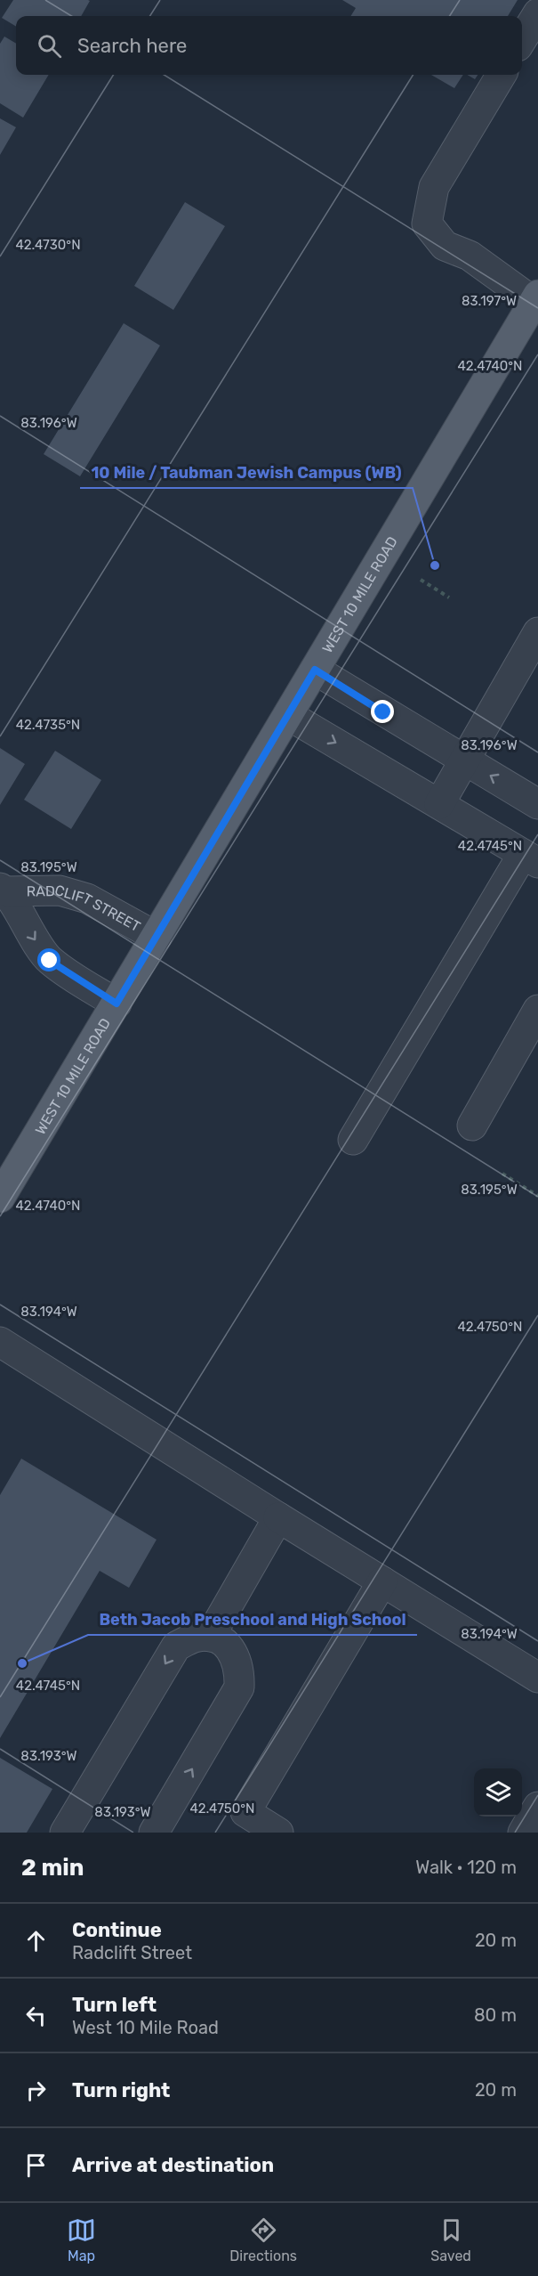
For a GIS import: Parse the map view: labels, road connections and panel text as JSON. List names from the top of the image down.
{
  "streets": {
    "main road": ["WEST 10 MILE ROAD"],
    "street": ["RADCLIFT STREET"]
  },
  "crossings": [
    ["WEST 10 MILE ROAD", "RADCLIFT STREET"]
  ],
  "one_way": ["RADCLIFT STREET"],
  "places": ["10 Mile / Taubman Jewish Campus (WB)", "Beth Jacob Preschool and High School"],
  "page": {
    "search": "Search here",
    "heading": ["2 min", "Walk · 120 m"],
    "list": [
      ["Continue", "Radclift Street", "20 m"],
      ["Turn left", "West 10 Mile Road", "80 m"],
      ["Turn right", "20 m"],
      "Arrive at destination"
    ],
    "nav": ["Map", "Directions", "Saved"]
  },
  "coordinates": [
    "42.4730°N",
    "83.197°W",
    "42.4740°N",
    "83.196°W",
    "42.4735°N",
    "42.4745°N",
    "83.195°W",
    "83.194°W",
    "42.4750°N",
    "83.193°W"
  ]
}
